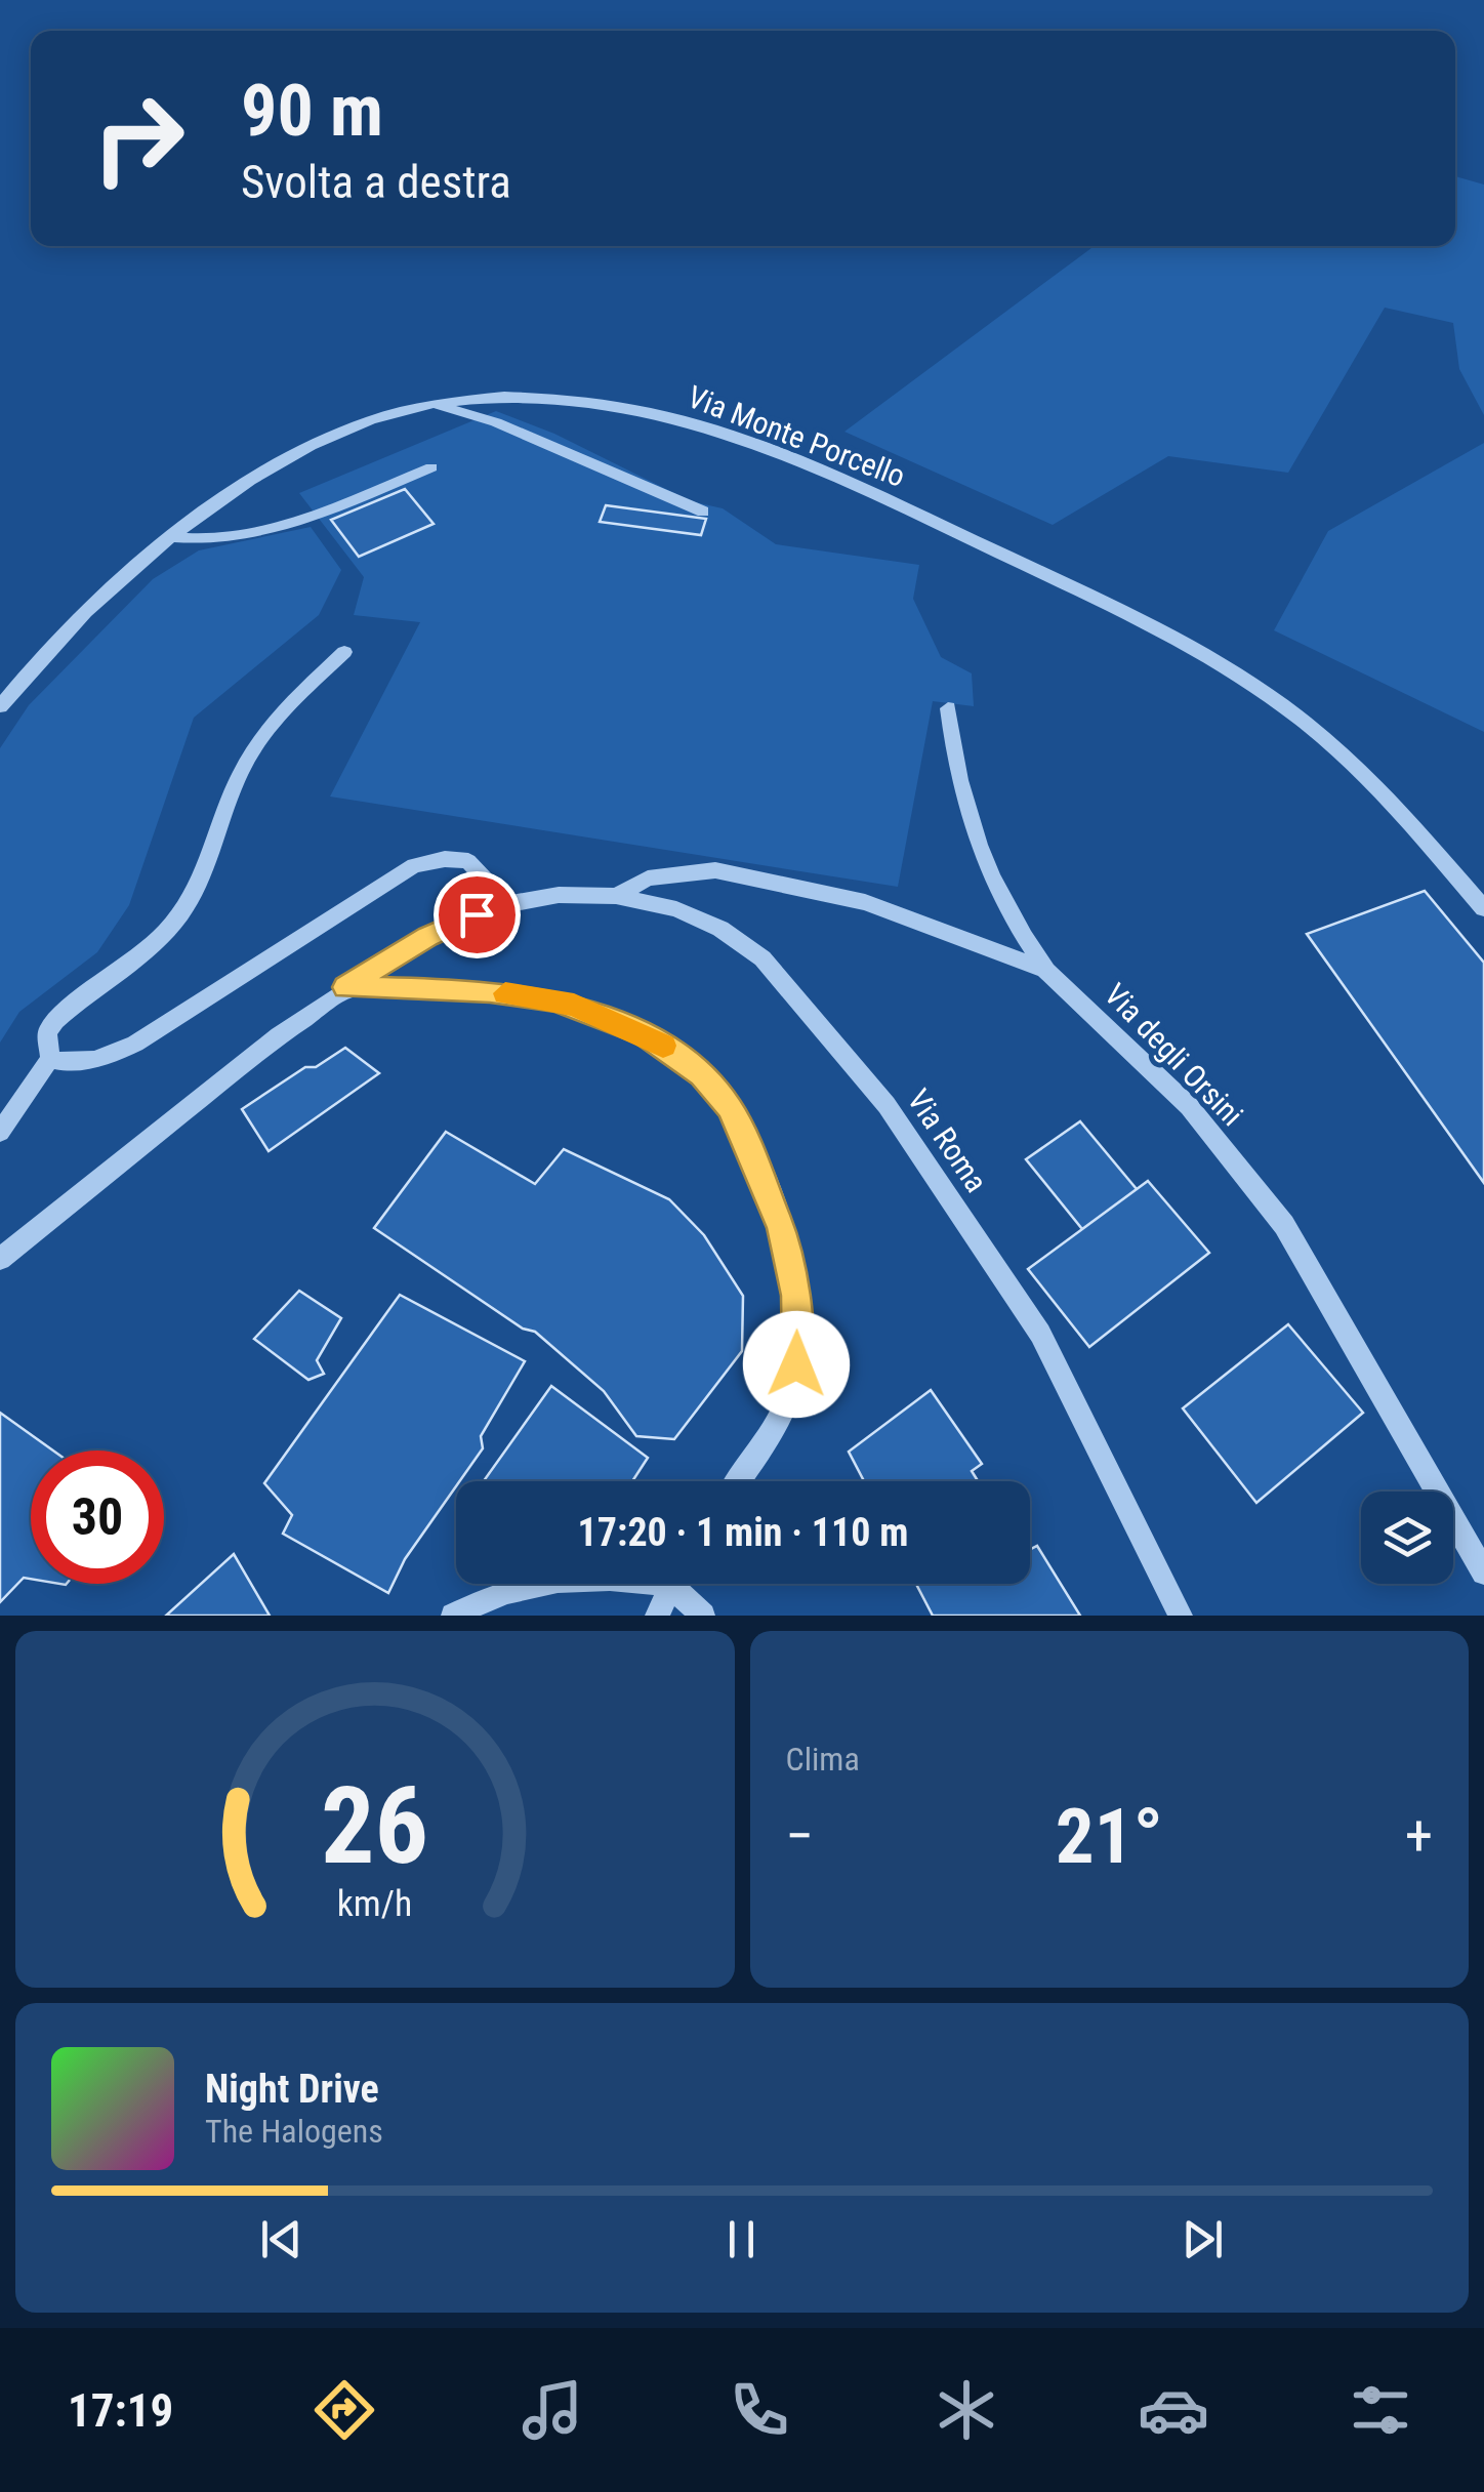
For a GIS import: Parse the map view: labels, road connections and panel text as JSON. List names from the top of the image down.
{
  "streets": {
    "street": ["Via Monte Porcello", "Via degli Orsini", "Via Roma"]
  },
  "crossings": [
    ["Via degli Orsini", "Via Roma"]
  ],
  "page": {
    "turn": ["90 m", "Svolta a destra"],
    "limit": "30",
    "trip": "17:20 · 1 min · 110 m",
    "tile": "Clima",
    "heat": ["−", "21°", "+"],
    "song": ["Night Drive", "The Halogens"],
    "tabs": "17:19",
    "gauge": ["26", "km/h"]
  }
}
